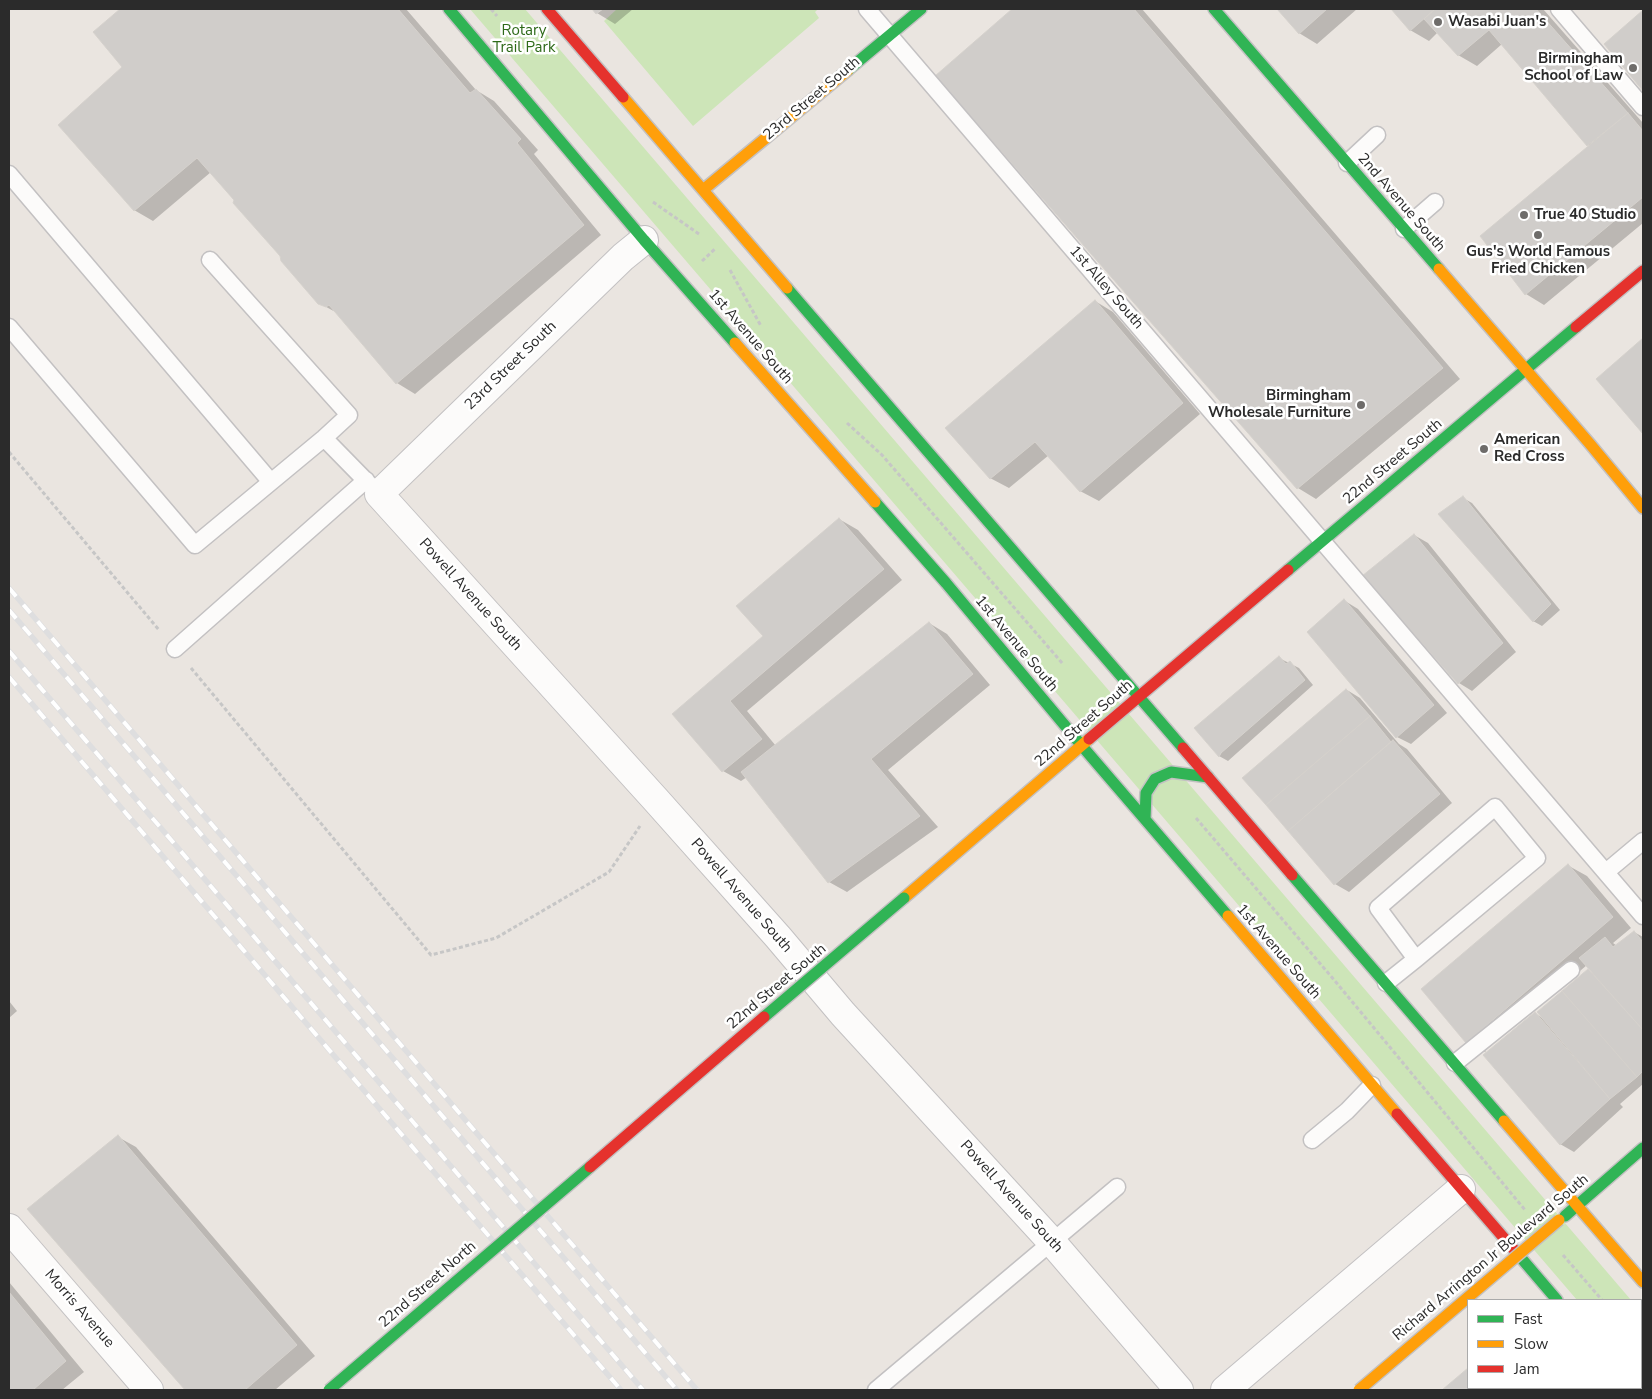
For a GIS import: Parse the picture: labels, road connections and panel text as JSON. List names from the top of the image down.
{
  "streets": {
    "street": [
      "23rd Street South",
      "2nd Avenue South",
      "1st Avenue South",
      "22nd Street South",
      "Powell Avenue South",
      "Richard Arrington Jr Boulevard South",
      "22nd Street North",
      "Morris Avenue"
    ],
    "lane": ["1st Alley South"]
  },
  "crossings": [
    ["23rd Street South", "1st Alley South"],
    ["23rd Street South", "1st Avenue South"],
    ["23rd Street South", "Powell Avenue South"],
    ["2nd Avenue South", "22nd Street South"],
    ["1st Alley South", "22nd Street South"],
    ["1st Avenue South", "22nd Street South"],
    ["22nd Street South", "22nd Street North"]
  ],
  "parks": ["Rotary Trail Park"],
  "places": [
    "Wasabi Juan's",
    "Birmingham School of Law",
    "True 40 Studio",
    "Gus's World Famous Fried Chicken",
    "Birmingham Wholesale Furniture",
    "American Red Cross"
  ],
  "legend": ["Fast", "Slow", "Jam"]
}
